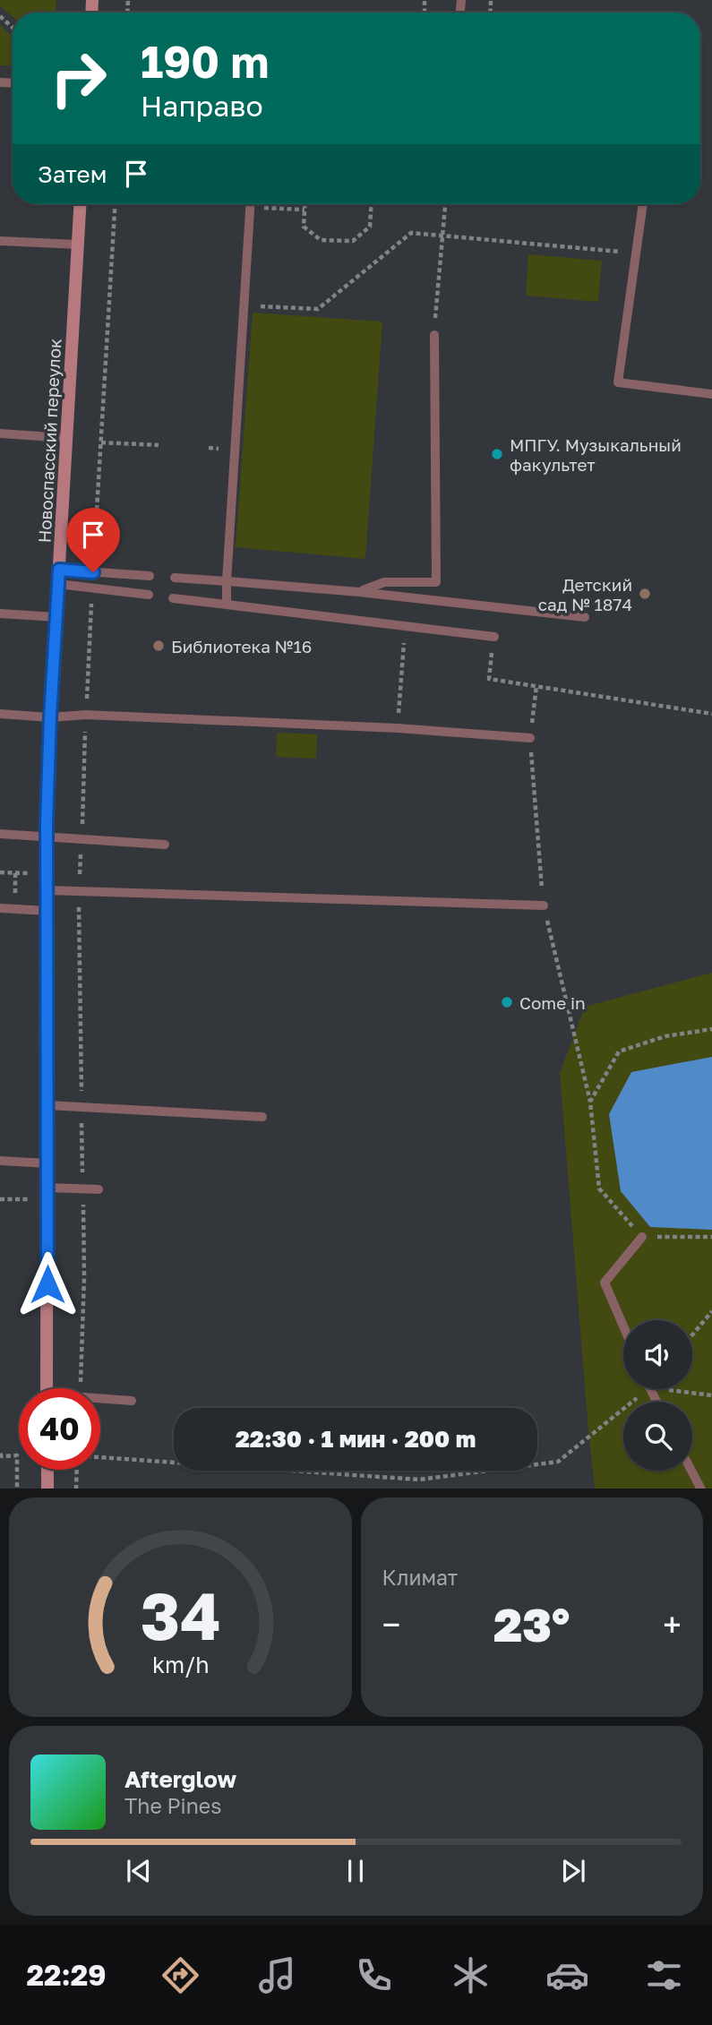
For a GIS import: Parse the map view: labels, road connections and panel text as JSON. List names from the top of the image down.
{
  "streets": {
    "street": ["Новоспасский переулок"]
  },
  "places": [
    "МПГУ. Музыкальный факультет",
    "Детский сад № 1874",
    "Библиотека №16",
    "Come in"
  ],
  "page": {
    "turn": ["190 m", "Направо"],
    "then": "Затем",
    "limit": "40",
    "trip": "22:30 · 1 мин · 200 m",
    "tile": "Климат",
    "heat": ["−", "23°", "+"],
    "song": ["Afterglow", "The Pines"],
    "tabs": "22:29",
    "gauge": ["34", "km/h"]
  }
}
